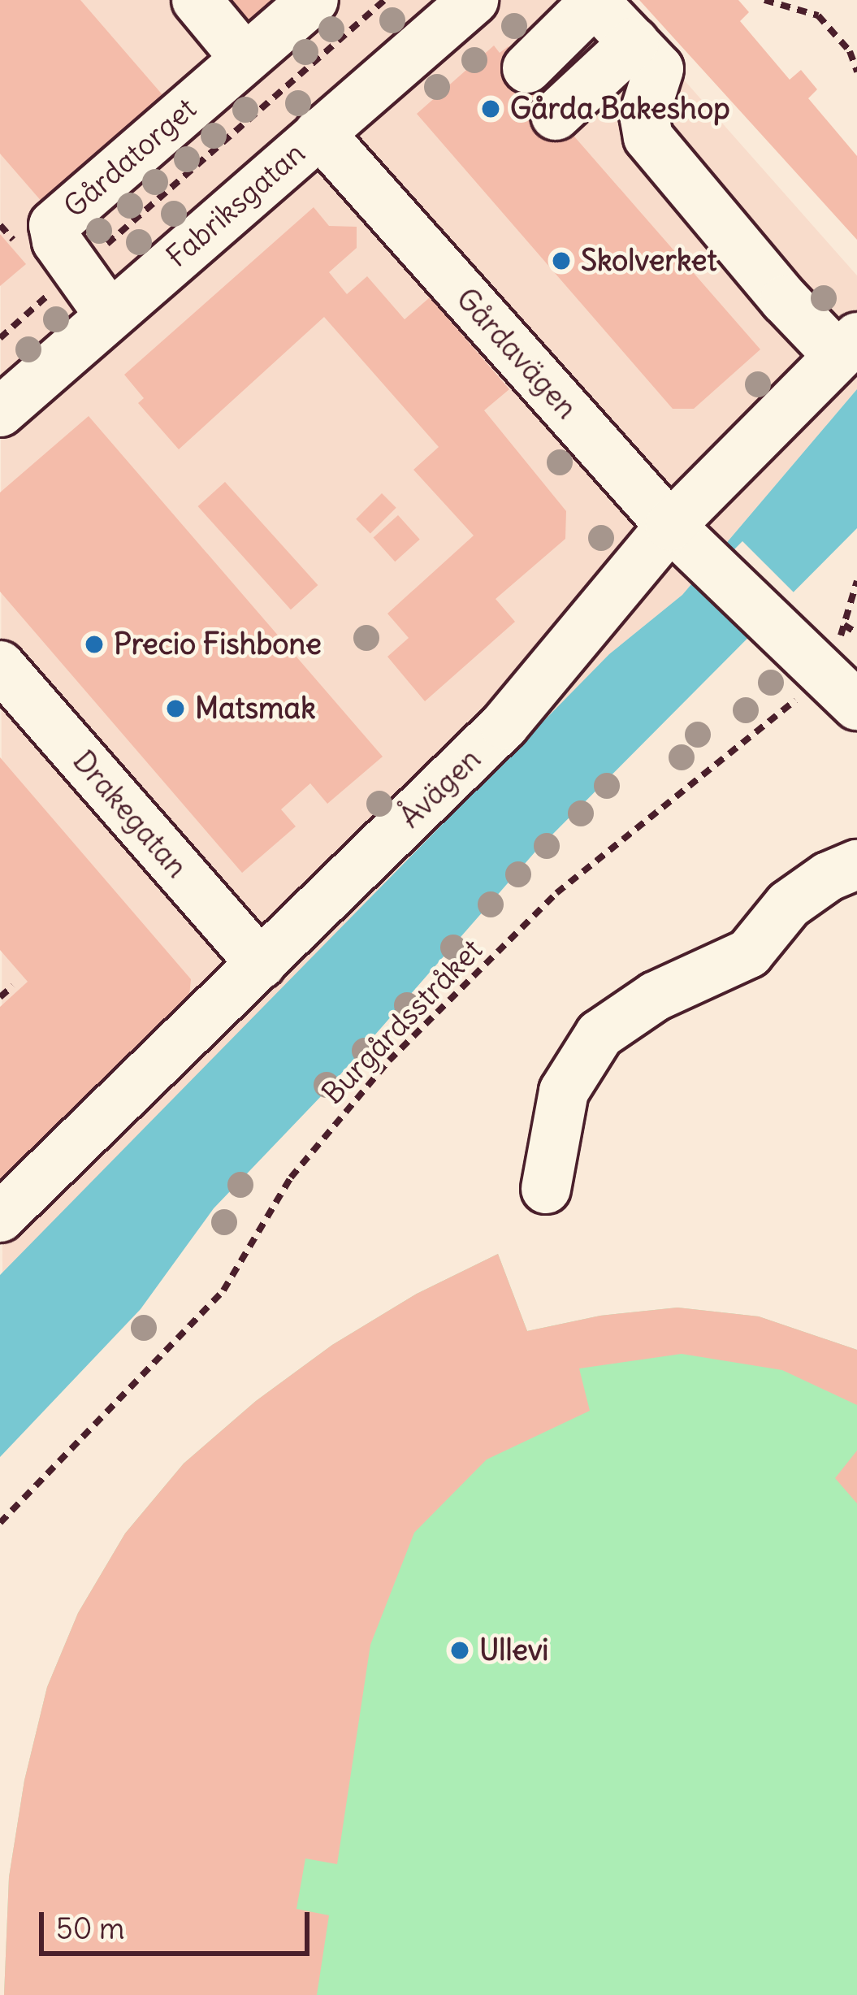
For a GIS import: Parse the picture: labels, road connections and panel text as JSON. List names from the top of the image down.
{
  "streets": {
    "street": [
      "Gårdatorget",
      "Fabriksgatan",
      "Gårdavägen",
      "Åvägen",
      "Drakegatan"
    ],
    "path": ["Burgårdsstråket"]
  },
  "crossings": [
    ["Gårdatorget", "Fabriksgatan"],
    ["Fabriksgatan", "Gårdavägen"],
    ["Gårdavägen", "Åvägen"],
    ["Gårdavägen", "Burgårdsstråket"],
    ["Åvägen", "Drakegatan"]
  ],
  "places": [
    "Gårda Bakeshop",
    "Skolverket",
    "Precio Fishbone",
    "Matsmak",
    "Ullevi"
  ],
  "scale_bar": "50 m"
}
